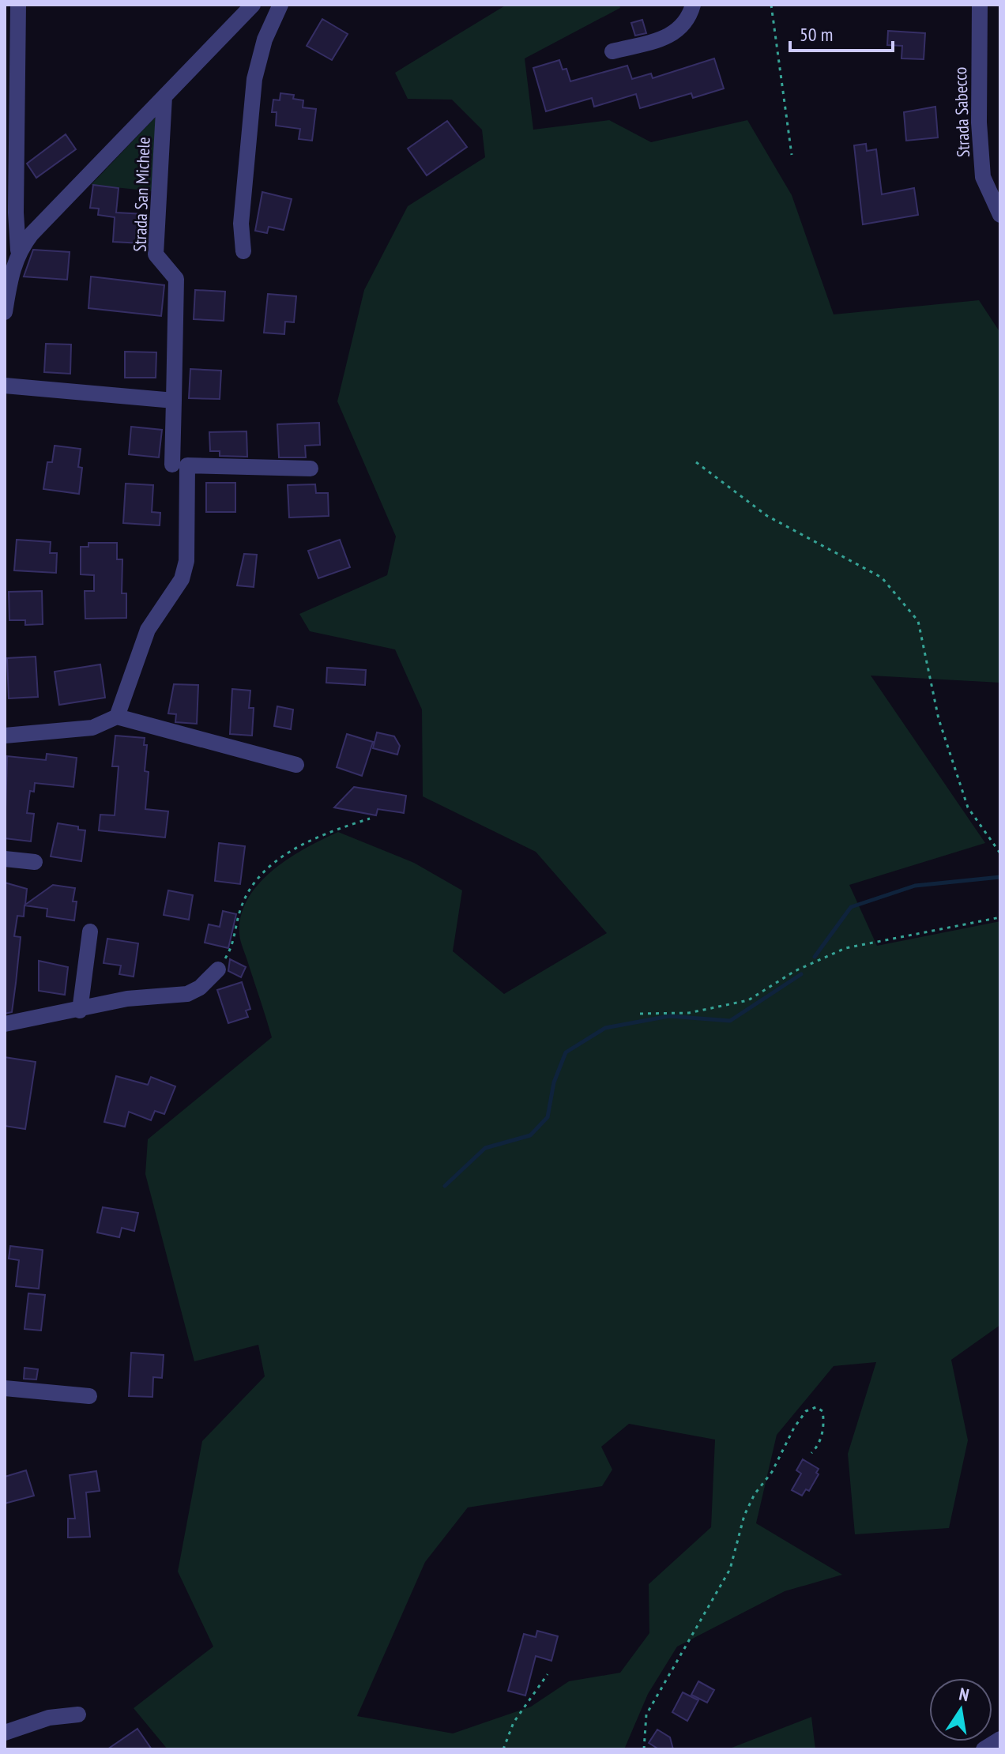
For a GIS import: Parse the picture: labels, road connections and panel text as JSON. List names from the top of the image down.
{
  "streets": {
    "street": ["Strada Sabecco", "Strada San Michele"]
  },
  "scale_bar": "50 m",
  "north": "top"
}
